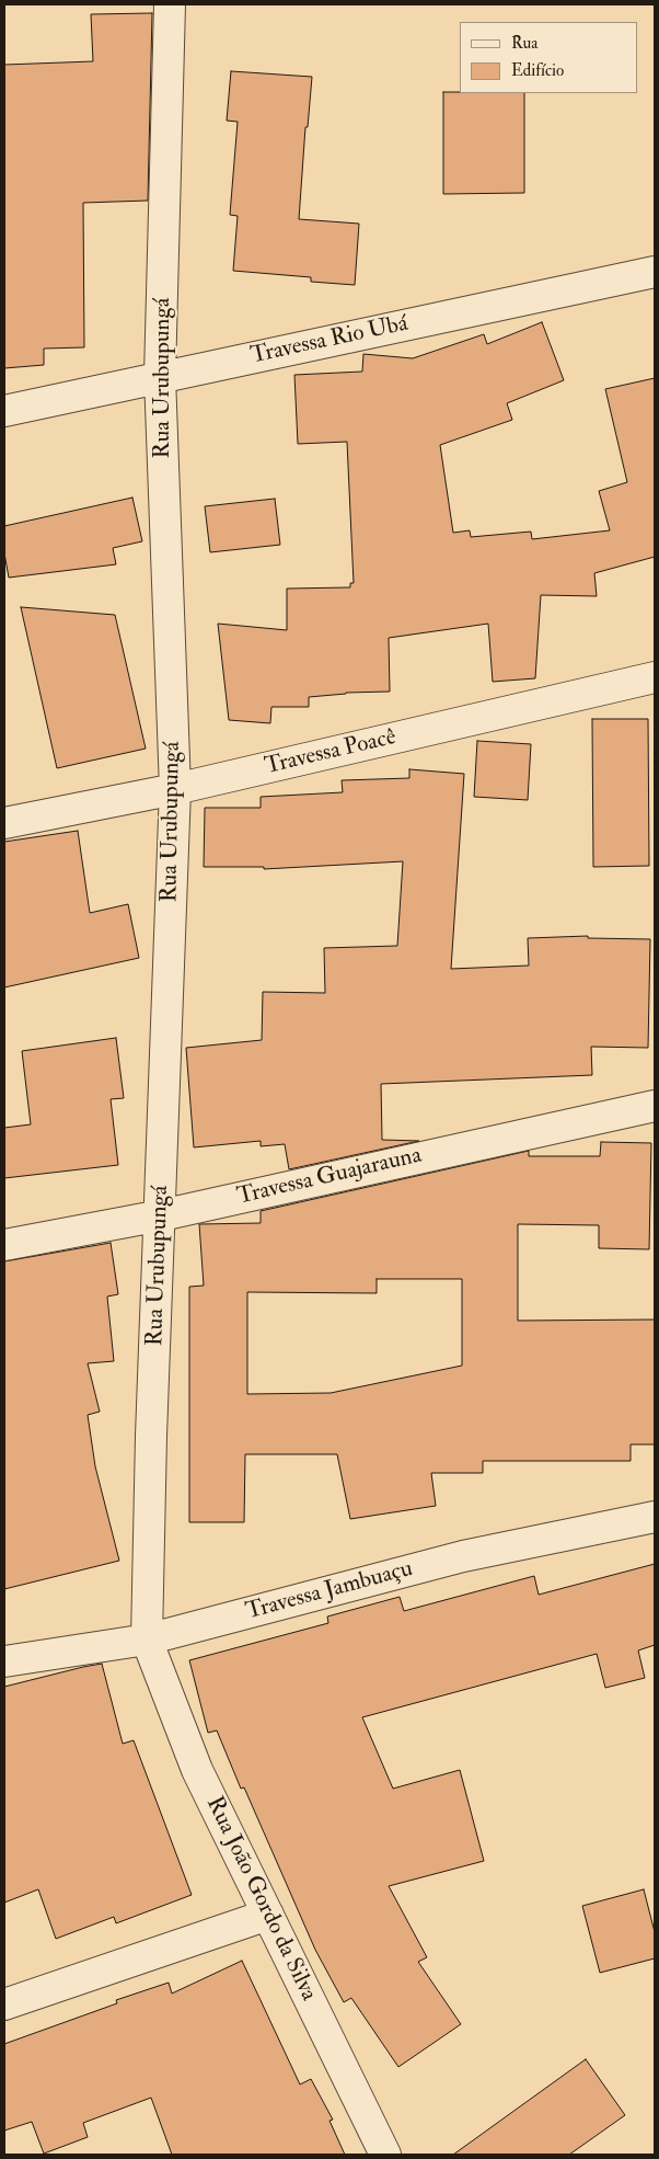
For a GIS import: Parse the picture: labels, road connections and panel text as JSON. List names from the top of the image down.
{
  "streets": {
    "street": [
      "Travessa Rio Ubá",
      "Rua Urubupungá",
      "Travessa Poacê",
      "Travessa Guajarauna",
      "Travessa Jambuaçu",
      "Rua João Gordo da Silva"
    ]
  },
  "crossings": [
    ["Travessa Rio Ubá", "Rua Urubupungá"],
    ["Rua Urubupungá", "Travessa Poacê"],
    ["Rua Urubupungá", "Travessa Guajarauna"],
    ["Rua Urubupungá", "Travessa Jambuaçu"],
    ["Rua Urubupungá", "Rua João Gordo da Silva"],
    ["Travessa Jambuaçu", "Rua João Gordo da Silva"]
  ],
  "legend": ["Rua", "Edifício"]
}
